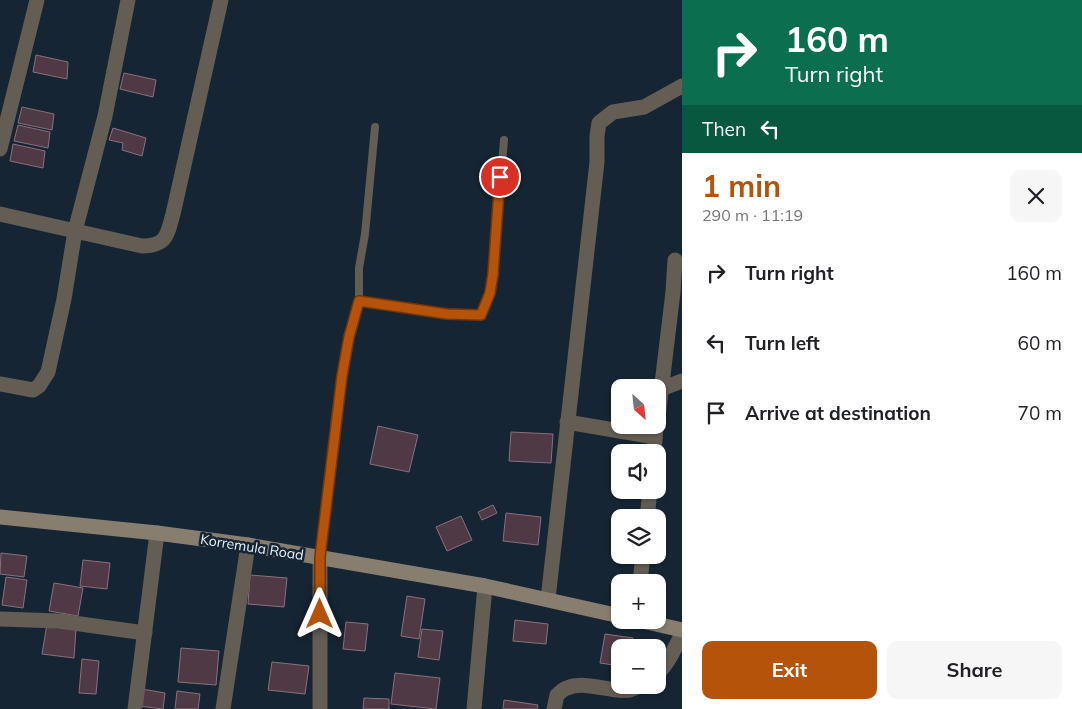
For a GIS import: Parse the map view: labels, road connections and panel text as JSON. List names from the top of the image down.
{
  "streets": {
    "street": ["Korremula Road"]
  },
  "north": "bottom right",
  "page": {
    "turn": ["160 m", "Turn right"],
    "then": "Then",
    "heading": ["1 min", "290 m · 11:19"],
    "list": [
      {
        "name": "Turn right",
        "value": "160 m"
      },
      {
        "name": "Turn left",
        "value": "60 m"
      },
      {
        "name": "Arrive at destination",
        "value": "70 m"
      }
    ],
    "map_buttons": ["+", "−"],
    "buttons": ["Exit", "Share"]
  }
}
